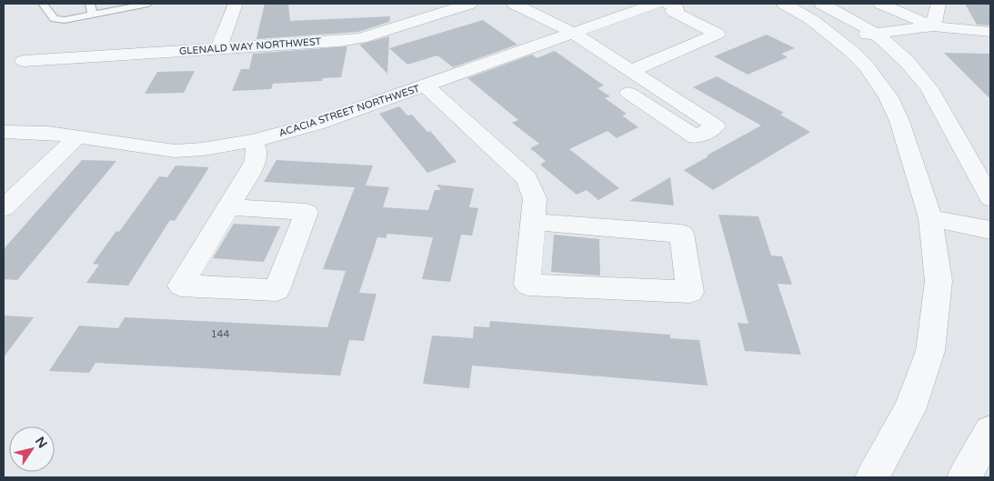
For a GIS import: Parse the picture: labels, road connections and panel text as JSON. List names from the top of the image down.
{
  "streets": {
    "street": ["GLENALD WAY NORTHWEST", "ACACIA STREET NORTHWEST"]
  },
  "house_numbers": ["144"],
  "north": "top right"
}
